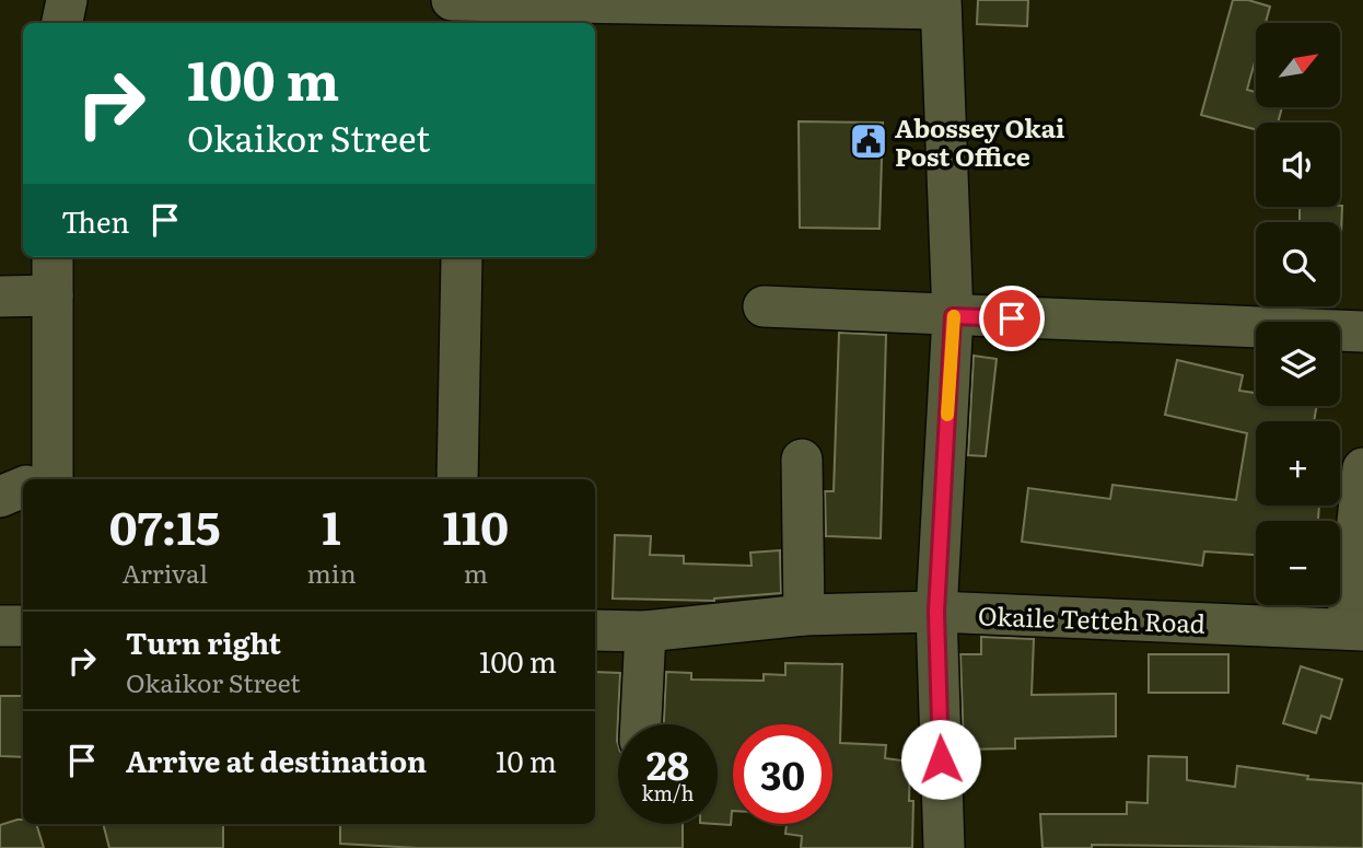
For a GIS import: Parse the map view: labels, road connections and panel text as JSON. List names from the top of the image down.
{
  "streets": {
    "street": ["Okaile Tetteh Road"]
  },
  "places": {
    "public building": ["Abossey Okai Post Office"]
  },
  "north": "top right",
  "page": {
    "map_buttons": ["+", "−"],
    "turn": ["100 m", "Okaikor Street"],
    "then": "Then",
    "eta": [
      "07:15",
      "Arrival",
      "1",
      "min",
      "110",
      "m"
    ],
    "list": [
      {
        "name": "Turn right",
        "note": "Okaikor Street",
        "value": "100 m"
      },
      {
        "name": "Arrive at destination",
        "value": "10 m"
      }
    ],
    "speed": "28 km/h",
    "limit": "30"
  }
}
